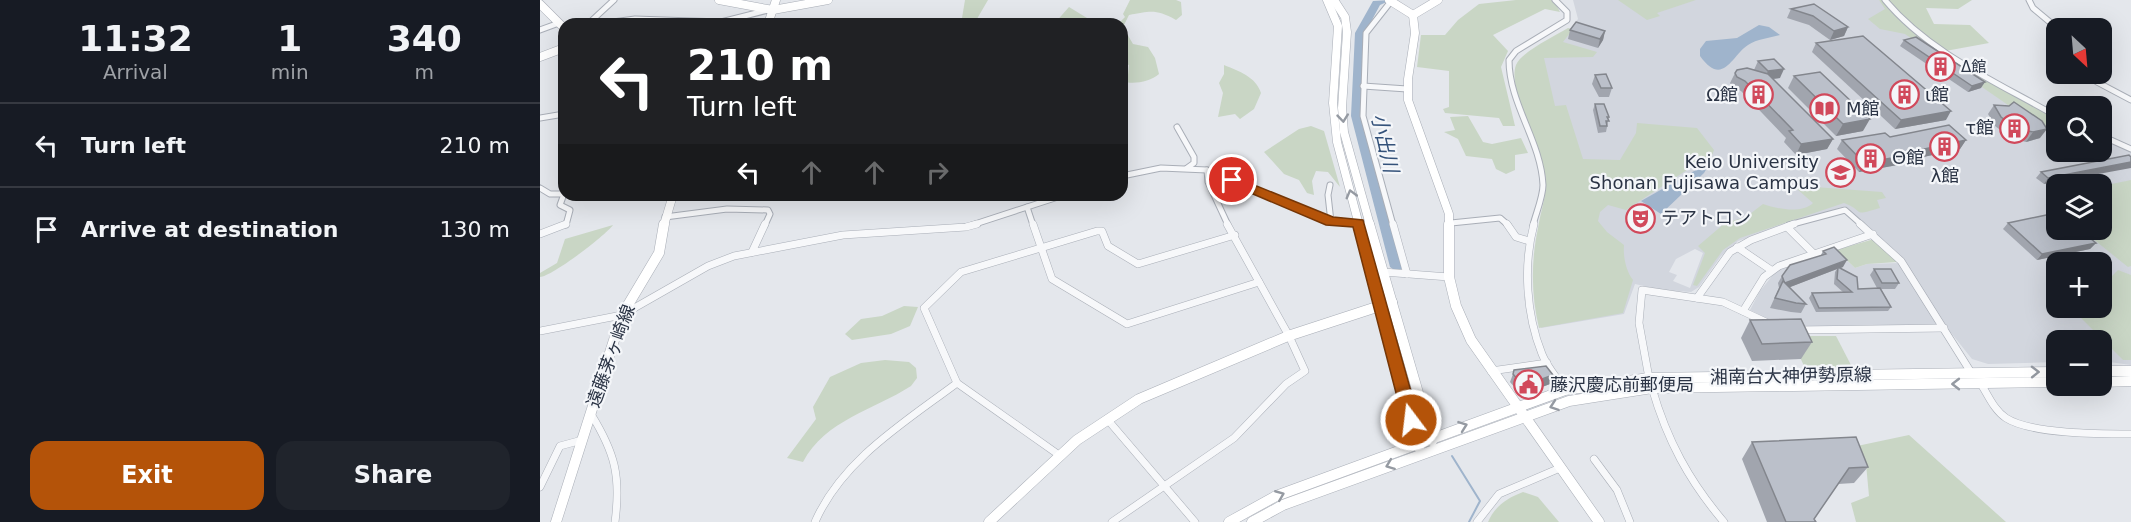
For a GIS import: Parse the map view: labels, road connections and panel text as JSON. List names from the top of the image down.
{
  "streets": {
    "street": ["遠藤茅ヶ崎線", "湘南台大神伊勢原線"]
  },
  "water": ["小出川"],
  "places": {
    "building": [
      "Δ館",
      "Ω館",
      "ι館",
      "τ館",
      "λ館",
      "Θ館"
    ],
    "library": ["Μ館"],
    "school or university": ["Keio University Shonan Fujisawa Campus"],
    "theatre": ["テアトロン"],
    "public building": ["藤沢慶応前郵便局"]
  },
  "north": "bottom right",
  "page": {
    "eta": [
      "11:32",
      "Arrival",
      "1",
      "min",
      "340",
      "m"
    ],
    "map_buttons": ["+", "−"],
    "turn": ["210 m", "Turn left"],
    "list": [
      {
        "name": "Turn left",
        "value": "210 m"
      },
      {
        "name": "Arrive at destination",
        "value": "130 m"
      }
    ],
    "buttons": ["Exit", "Share"]
  }
}
